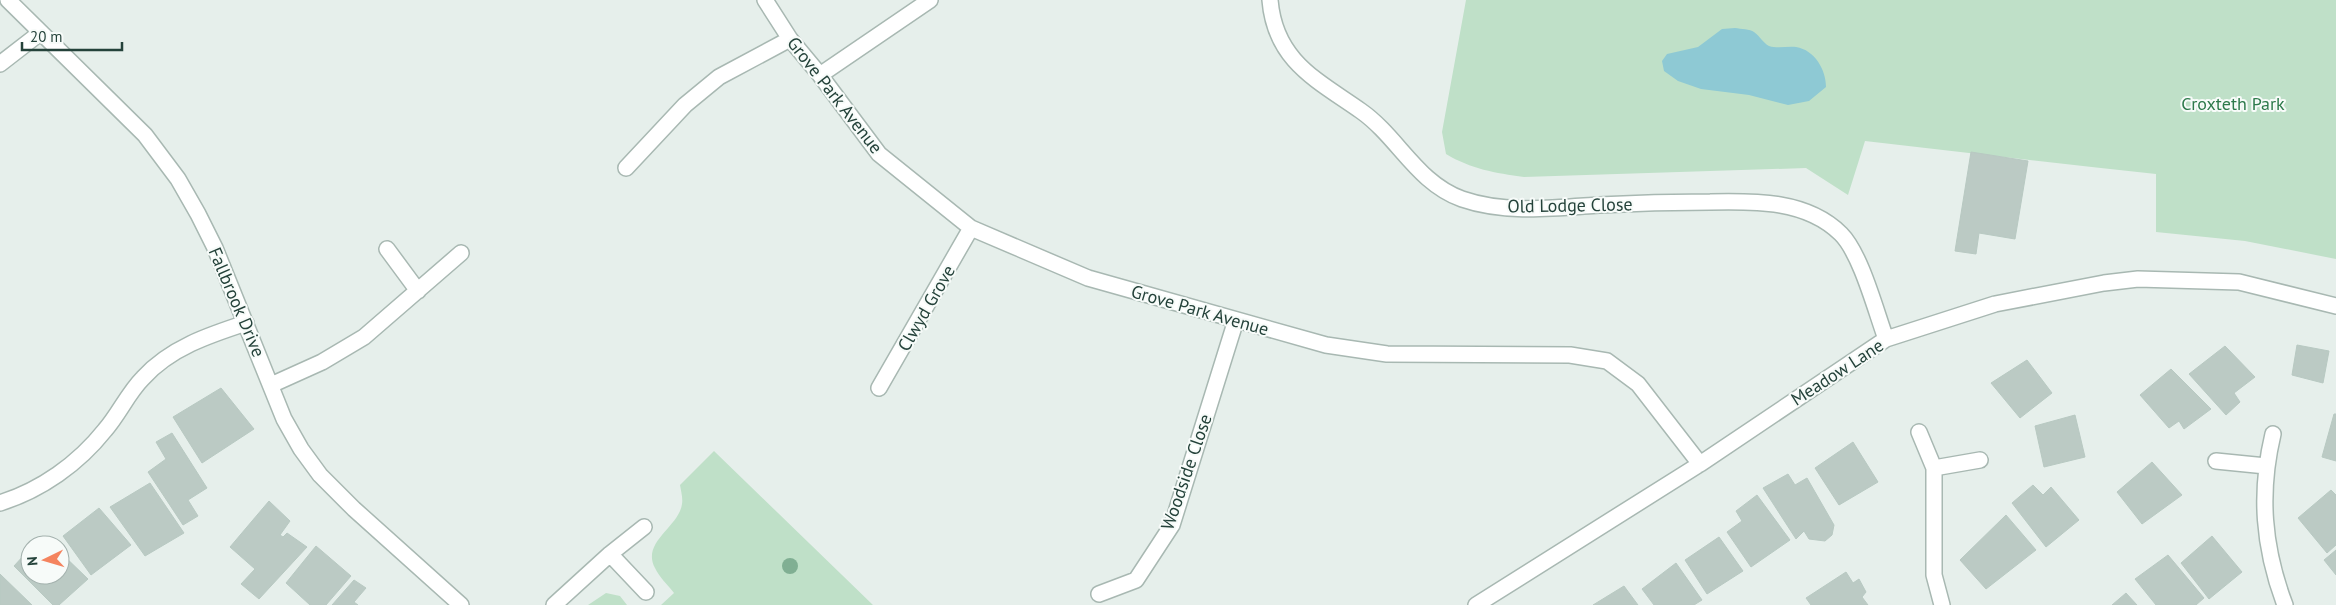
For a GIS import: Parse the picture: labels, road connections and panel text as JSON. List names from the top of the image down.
{
  "streets": {
    "street": [
      "Grove Park Avenue",
      "Old Lodge Close",
      "Fallbrook Drive",
      "Clwyd Grove",
      "Meadow Lane",
      "Woodside Close"
    ]
  },
  "crossings": [
    ["Grove Park Avenue", "Clwyd Grove"],
    ["Grove Park Avenue", "Meadow Lane"],
    ["Grove Park Avenue", "Woodside Close"],
    ["Old Lodge Close", "Meadow Lane"]
  ],
  "parks": ["Croxteth Park"],
  "scale_bar": "20 m",
  "north": "left"
}
